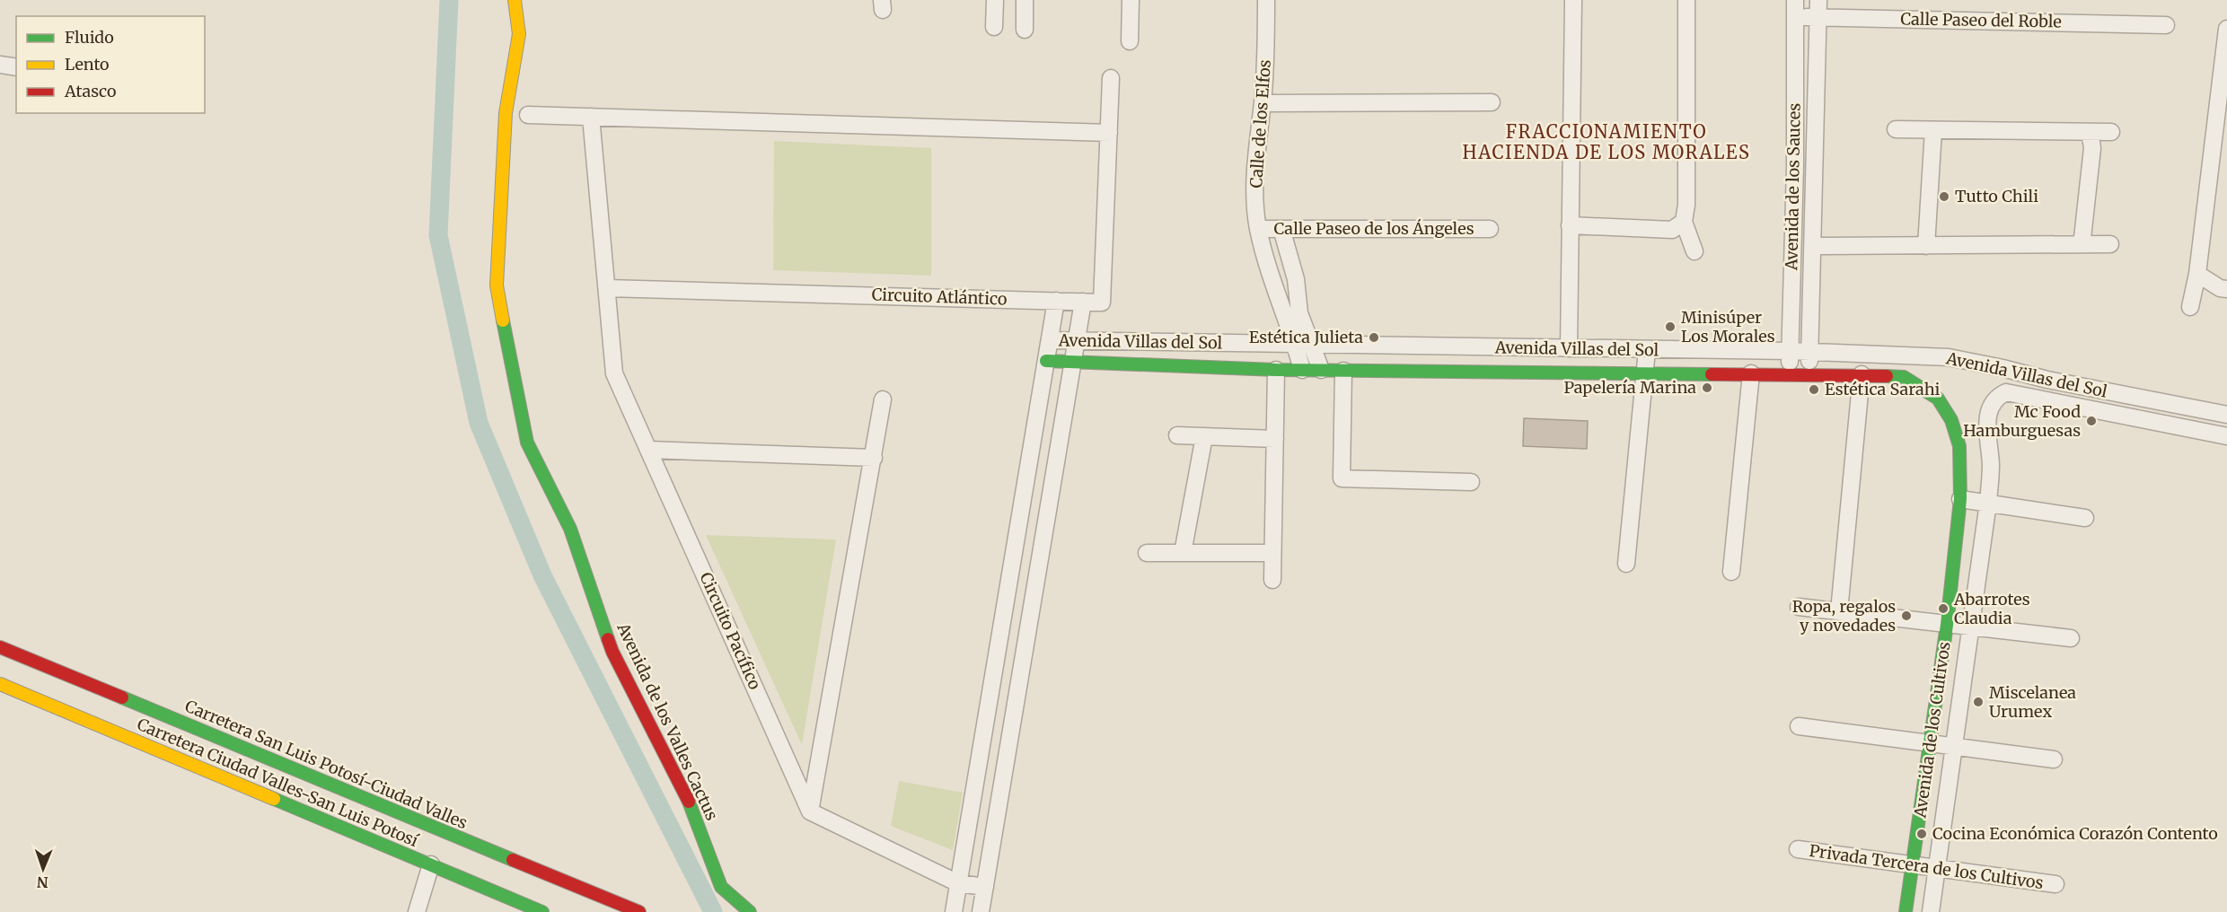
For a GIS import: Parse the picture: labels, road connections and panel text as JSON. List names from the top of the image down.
{
  "streets": {
    "street": [
      "Calle Paseo del Roble",
      "Calle de los Elfos",
      "Avenida de los Sauces",
      "Calle Paseo de los Ángeles",
      "Circuito Atlántico",
      "Avenida Villas del Sol",
      "Circuito Pacífico",
      "Avenida de los Valles Cactus",
      "Avenida de los Cultivos",
      "Carretera San Luis Potosí-Ciudad Valles",
      "Carretera Ciudad Valles-San Luis Potosí",
      "Privada Tercera de los Cultivos"
    ]
  },
  "crossings": [
    ["Calle Paseo del Roble", "Avenida de los Sauces"],
    ["Calle de los Elfos", "Calle Paseo de los Ángeles"],
    ["Calle de los Elfos", "Avenida Villas del Sol"],
    ["Avenida de los Sauces", "Avenida Villas del Sol"],
    ["Circuito Atlántico", "Circuito Pacífico"],
    ["Avenida Villas del Sol", "Avenida de los Cultivos"],
    ["Avenida de los Cultivos", "Privada Tercera de los Cultivos"]
  ],
  "districts": ["FRACCIONAMIENTO HACIENDA DE LOS MORALES"],
  "places": [
    "Tutto Chili",
    "Minisúper Los Morales",
    "Estética Julieta",
    "Papelería Marina",
    "Estética Sarahi",
    "Mc Food Hamburguesas",
    "Abarrotes Claudia",
    "Ropa, regalos y novedades",
    "Miscelanea Urumex",
    "Cocina Económica Corazón Contento"
  ],
  "legend": ["Fluido", "Lento", "Atasco"],
  "north": "bottom"
}
